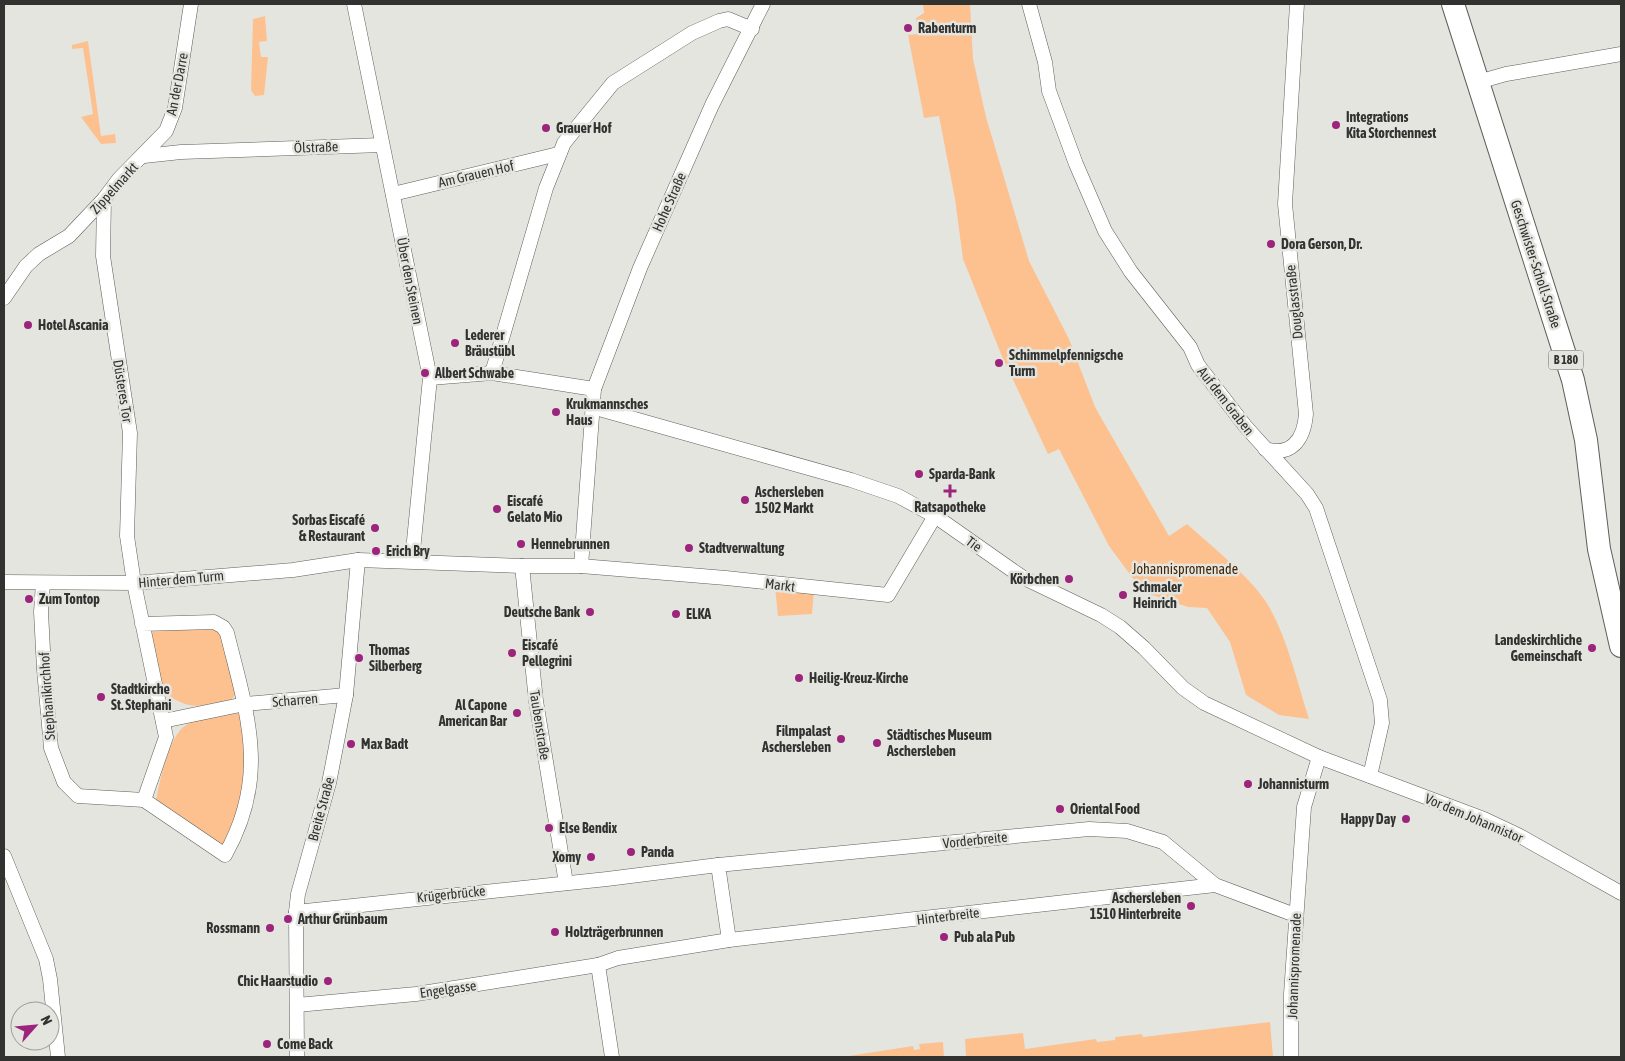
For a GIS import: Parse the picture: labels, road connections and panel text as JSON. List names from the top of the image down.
{
  "streets": {
    "main road": ["Geschwister-Scholl-Straße", "B 180"],
    "street": [
      "An der Darre",
      "Ölstraße",
      "Am Grauen Hof",
      "Zippelmarkt",
      "Hohe Straße",
      "Über den Steinen",
      "Douglasstraße",
      "Düsteres Tor",
      "Auf dem Graben",
      "Tie",
      "Hinter dem Turm",
      "Markt",
      "Stephanikirchhof",
      "Scharren",
      "Taubenstraße",
      "Breite Straße",
      "Vor dem Johannistor",
      "Vorderbreite",
      "Krügerbrücke",
      "Hinterbreite",
      "Johannispromenade",
      "Engelgasse"
    ]
  },
  "crossings": [
    ["An der Darre", "Zippelmarkt"],
    ["Ölstraße", "Zippelmarkt"],
    ["Ölstraße", "Über den Steinen"],
    ["Am Grauen Hof", "Über den Steinen"],
    ["Zippelmarkt", "Düsteres Tor"],
    ["Hohe Straße", "Tie"],
    ["Über den Steinen", "Markt"],
    ["Douglasstraße", "Auf dem Graben"],
    ["Düsteres Tor", "Hinter dem Turm"],
    ["Auf dem Graben", "Vor dem Johannistor"],
    ["Tie", "Markt"],
    ["Tie", "Vor dem Johannistor"],
    ["Tie", "Johannispromenade"],
    ["Hinter dem Turm", "Markt"],
    ["Hinter dem Turm", "Stephanikirchhof"],
    ["Hinter dem Turm", "Breite Straße"],
    ["Markt", "Taubenstraße"],
    ["Markt", "Breite Straße"],
    ["Scharren", "Breite Straße"],
    ["Taubenstraße", "Krügerbrücke"],
    ["Breite Straße", "Krügerbrücke"],
    ["Breite Straße", "Engelgasse"],
    ["Vor dem Johannistor", "Johannispromenade"],
    ["Vorderbreite", "Krügerbrücke"],
    ["Vorderbreite", "Hinterbreite"],
    ["Hinterbreite", "Johannispromenade"],
    ["Hinterbreite", "Engelgasse"]
  ],
  "parks": ["Johannispromenade"],
  "places": {
    "other": [
      "Rabenturm",
      "Integrations Kita Storchennest",
      "Grauer Hof",
      "Dora Gerson, Dr.",
      "Hotel Ascania",
      "Lederer Bräustübl",
      "Schimmelpfennigsche Turm",
      "Albert Schwabe",
      "Krukmannsches Haus",
      "Sparda-Bank",
      "Aschersleben 1502 Markt",
      "Eiscafé Gelato Mio",
      "Sorbas Eiscafé & Restaurant",
      "Hennebrunnen",
      "Stadtverwaltung",
      "Erich Bry",
      "Körbchen",
      "Schmaler Heinrich",
      "Zum Tontop",
      "Deutsche Bank",
      "ELKA",
      "Landeskirchliche Gemeinschaft",
      "Eiscafé Pellegrini",
      "Thomas Silberberg",
      "Heilig-Kreuz-Kirche",
      "Stadtkirche St. Stephani",
      "Al Capone American Bar",
      "Filmpalast Aschersleben",
      "Städtisches Museum Aschersleben",
      "Max Badt",
      "Johannisturm",
      "Oriental Food",
      "Happy Day",
      "Else Bendix",
      "Panda",
      "Xomy",
      "Aschersleben 1510 Hinterbreite",
      "Arthur Grünbaum",
      "Rossmann",
      "Holzträgerbrunnen",
      "Pub ala Pub",
      "Chic Haarstudio",
      "Come Back"
    ],
    "health": ["Ratsapotheke"]
  },
  "north": "top right"
}
